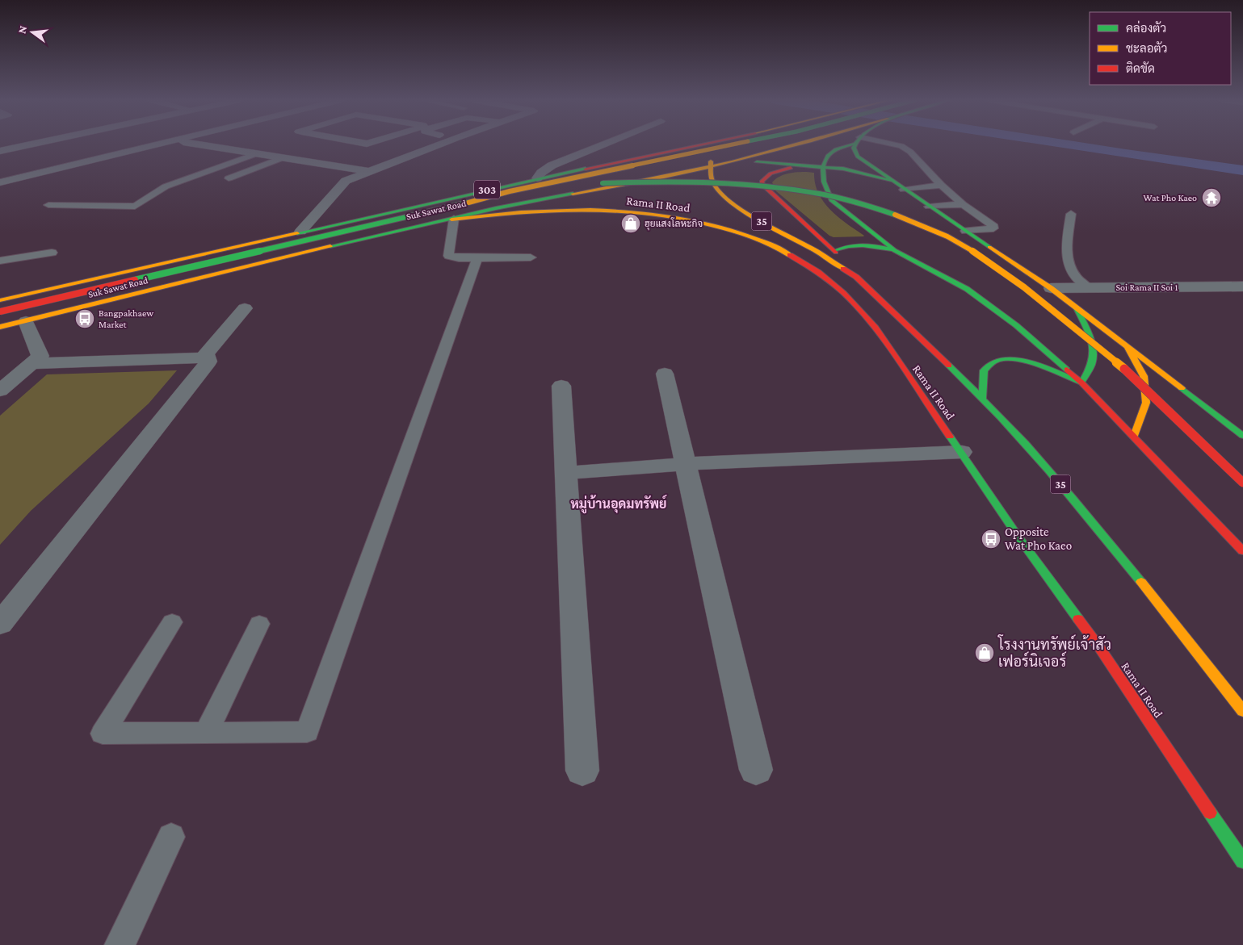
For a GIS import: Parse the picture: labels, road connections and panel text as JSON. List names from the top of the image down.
{
  "streets": {
    "main road": [
      "303",
      "Rama II Road",
      "Suk Sawat Road",
      "35"
    ],
    "street": ["Soi Rama II Soi 1"]
  },
  "crossings": [
    ["Rama II Road", "Suk Sawat Road"]
  ],
  "districts": ["หมู่บ้านอุดมทรัพย์"],
  "places": {
    "temple": ["Wat Pho Kaeo"],
    "shop": ["ฮุยแสงโลหะกิจ", "โรงงานทรัพย์เจ้าสัว เฟอร์นิเจอร์"],
    "bus stop": ["Bangpakhaew Market", "Opposite Wat Pho Kaeo"]
  },
  "legend": ["คล่องตัว", "ชะลอตัว", "ติดขัด"],
  "north": "left"
}
